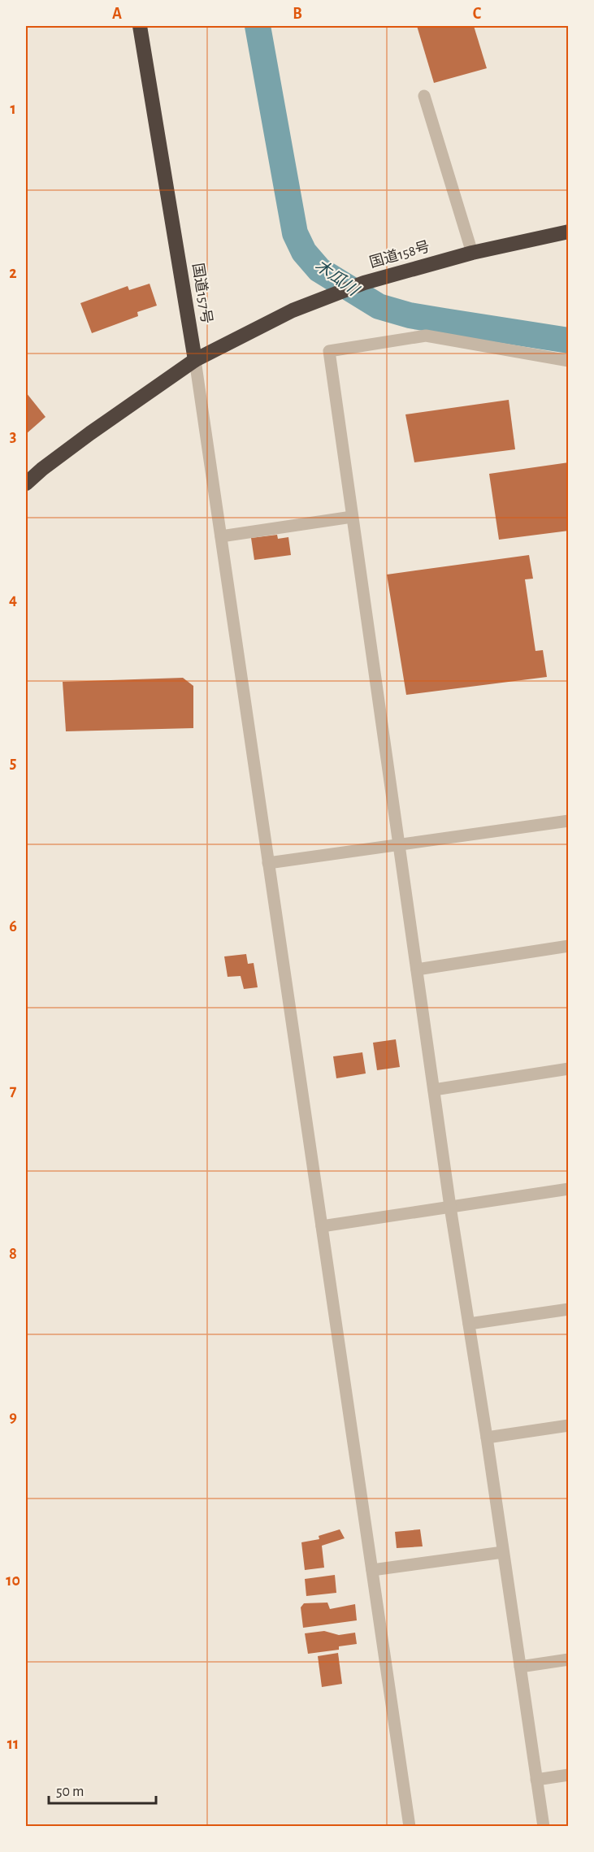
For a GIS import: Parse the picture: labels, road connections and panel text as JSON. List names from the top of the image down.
{
  "streets": {
    "highway": ["国道158号", "国道157号"]
  },
  "crossings": [
    ["国道158号", "国道157号"]
  ],
  "water": ["木瓜川"],
  "scale_bar": "50 m",
  "grid": {
    "columns": ["A", "B", "C"],
    "rows": [
      "1",
      "2",
      "3",
      "4",
      "5",
      "6",
      "7",
      "8",
      "9",
      "10",
      "11"
    ]
  }
}
